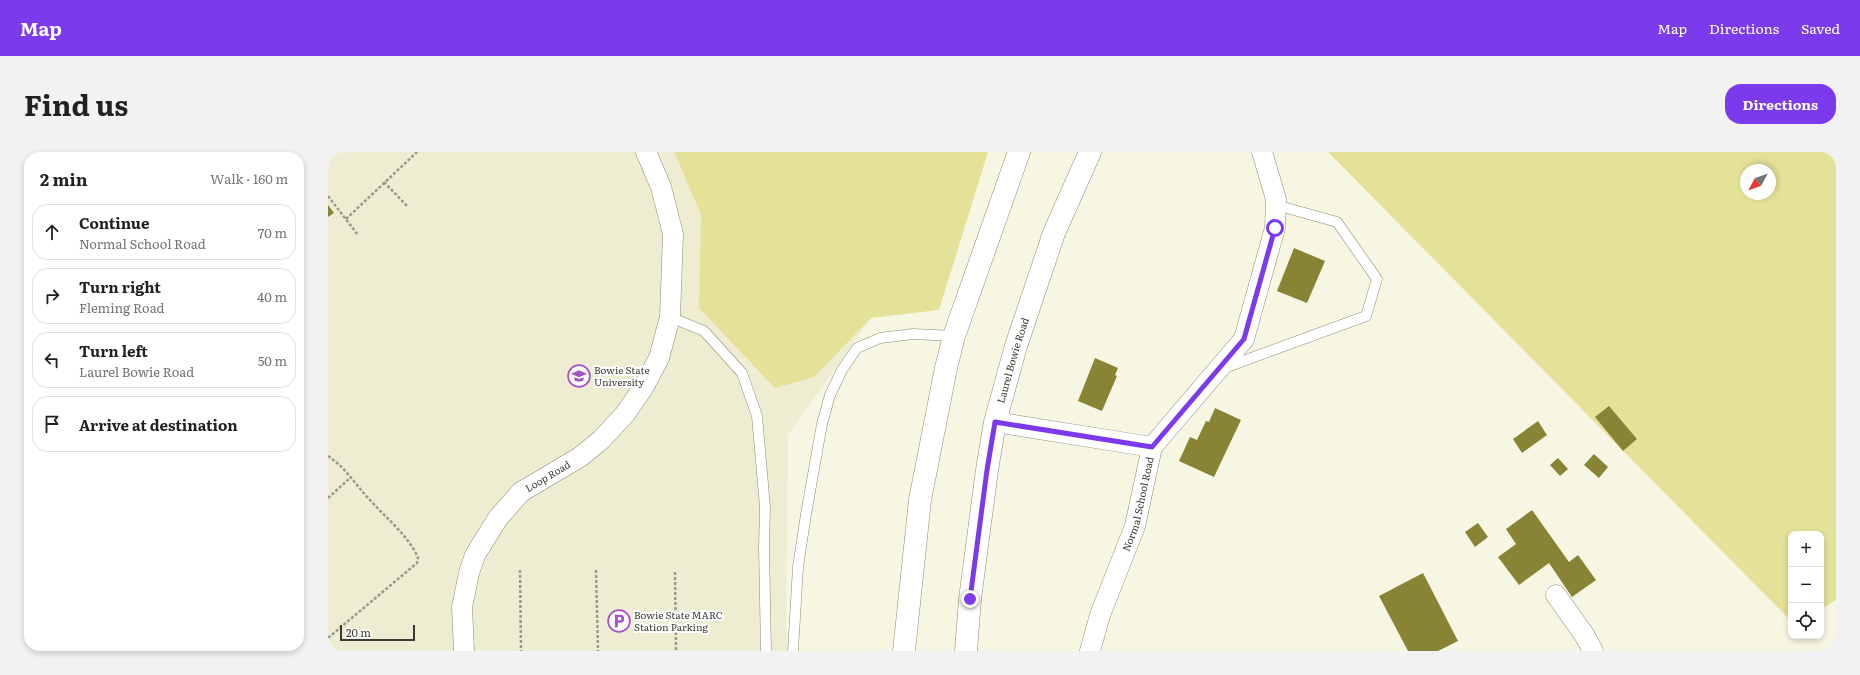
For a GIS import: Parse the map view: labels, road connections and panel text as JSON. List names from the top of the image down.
{
  "streets": {
    "main road": ["Laurel Bowie Road"],
    "street": ["Loop Road", "Normal School Road"]
  },
  "places": {
    "school or university": ["Bowie State University"],
    "parking": ["Bowie State MARC Station Parking"]
  },
  "scale_bar": "20 m",
  "north": "bottom left",
  "page": {
    "header": "Map",
    "nav": ["Map", "Directions", "Saved"],
    "title": "Find us",
    "buttons": "Directions",
    "heading": ["2 min", "Walk · 160 m"],
    "list": [
      ["Continue", "Normal School Road", "70 m"],
      ["Turn right", "Fleming Road", "40 m"],
      ["Turn left", "Laurel Bowie Road", "50 m"],
      "Arrive at destination"
    ],
    "map_buttons": ["+", "−"],
    "scale": "20 m"
  }
}
